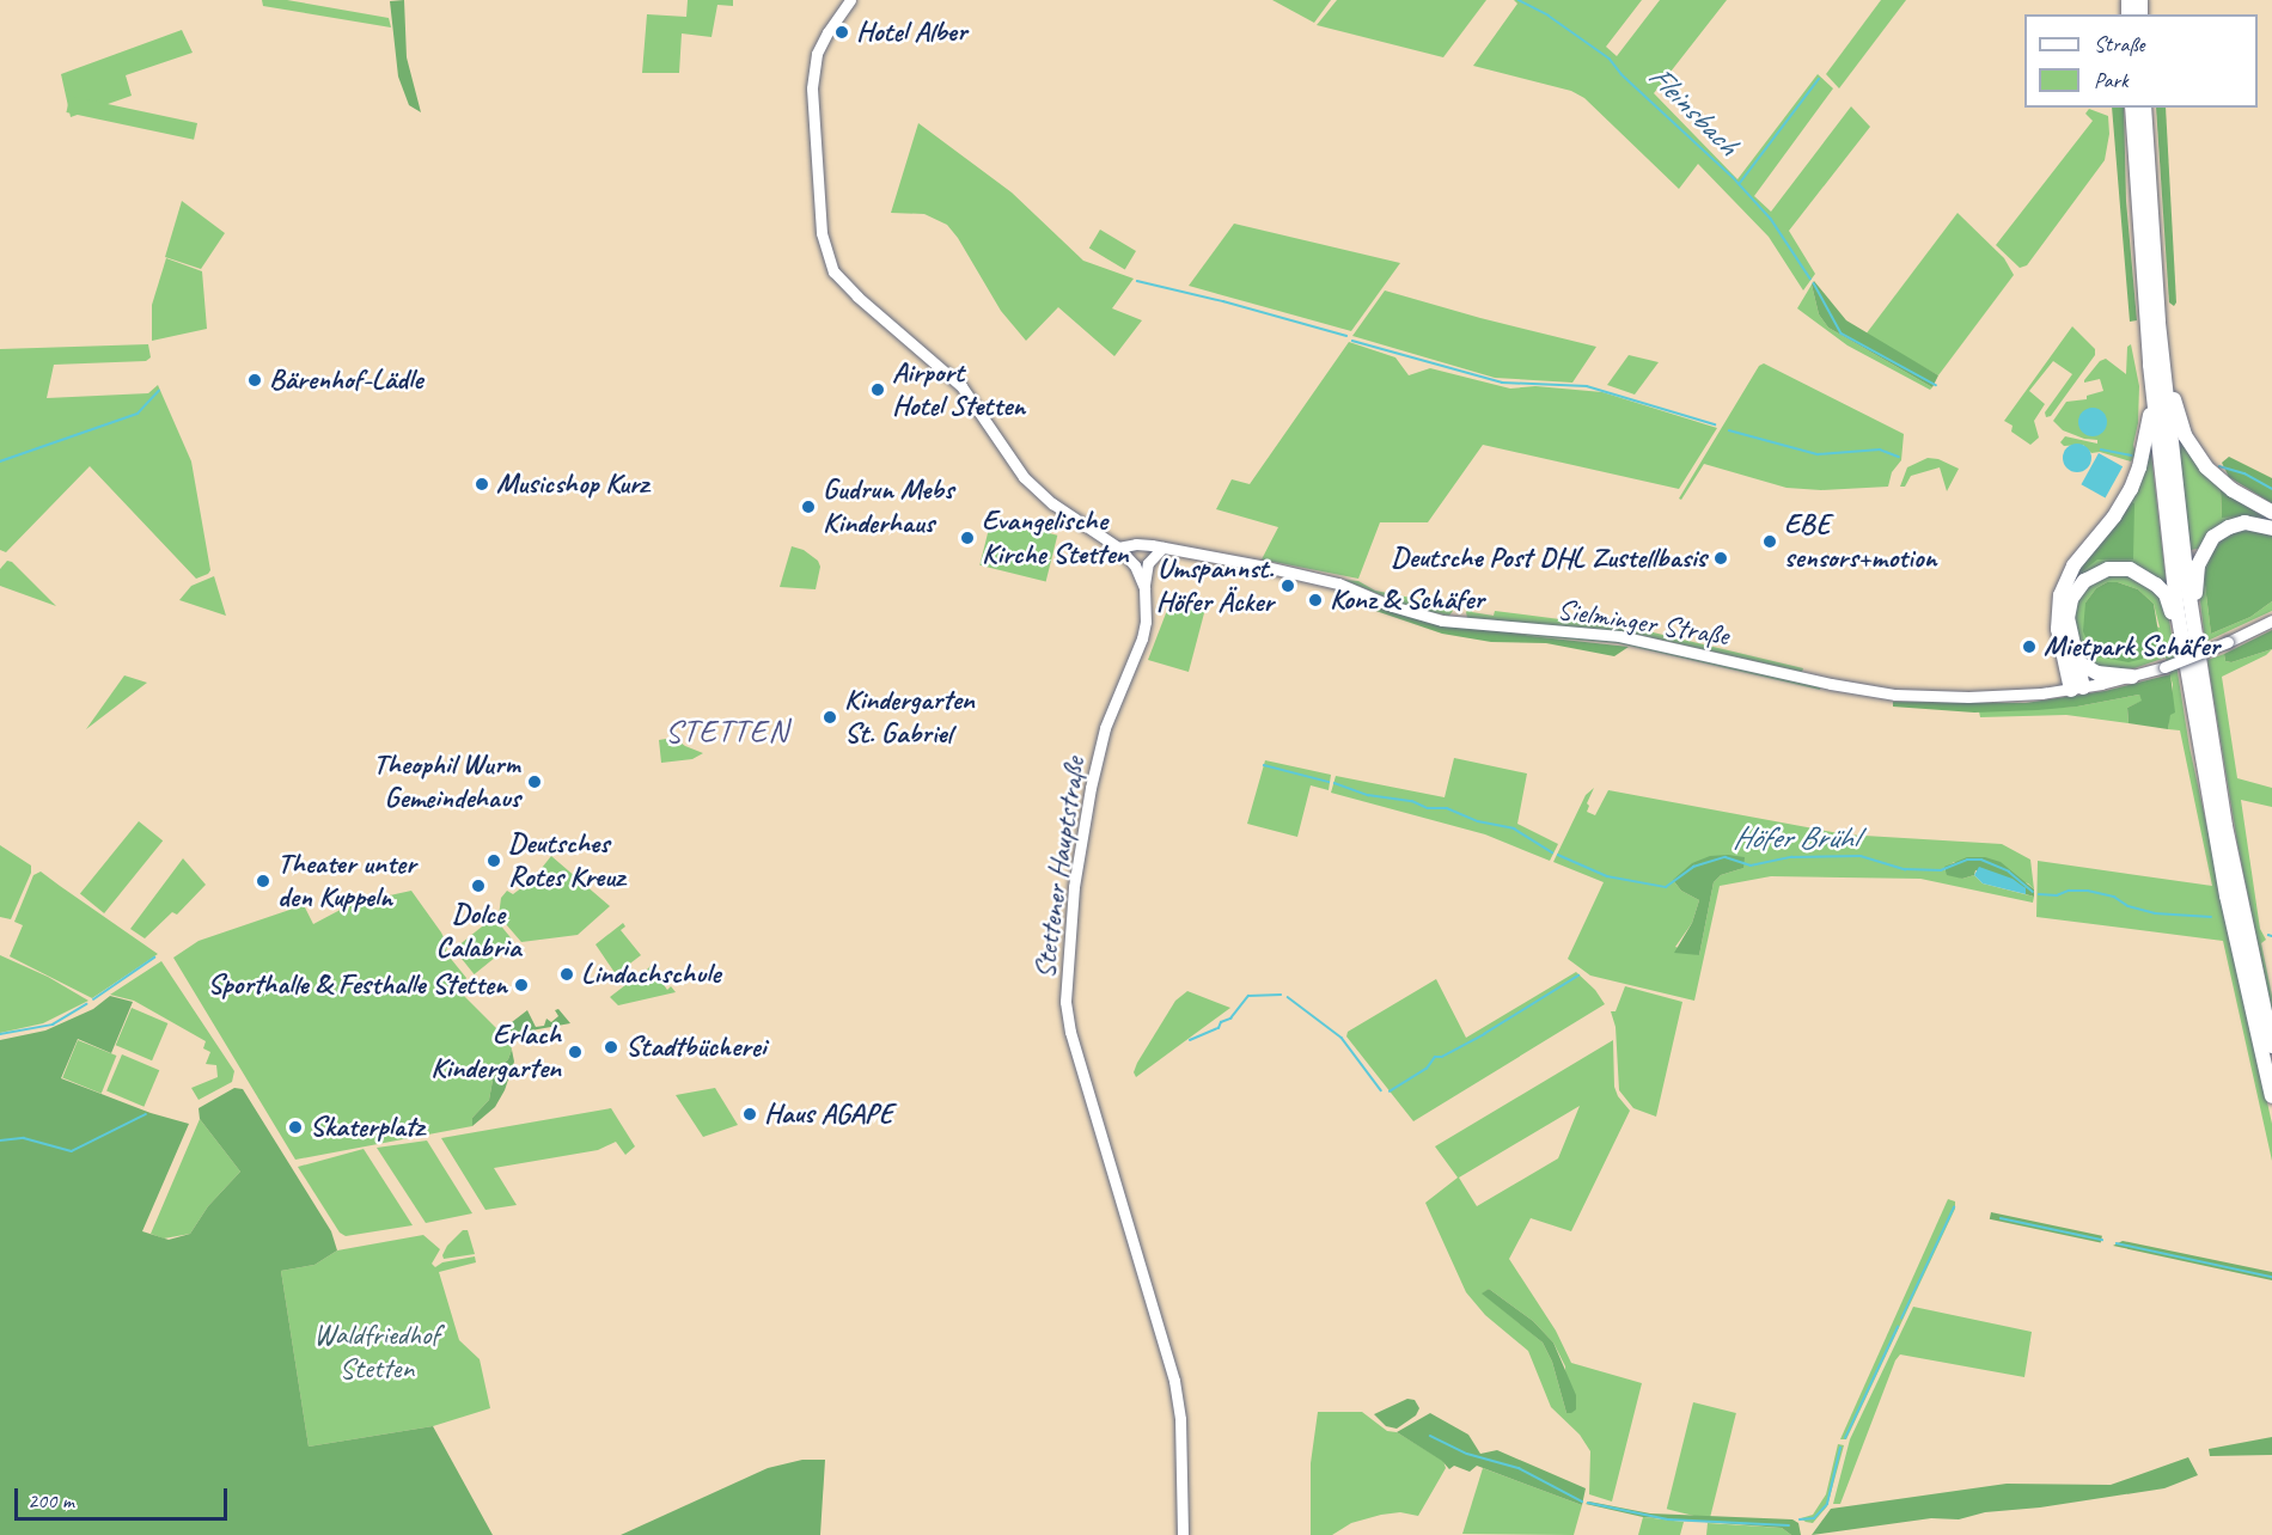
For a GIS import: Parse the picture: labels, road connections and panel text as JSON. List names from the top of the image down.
{
  "streets": {
    "street": ["Sielminger Straße", "Stettener Hauptstraße"]
  },
  "crossings": [
    ["Sielminger Straße", "Stettener Hauptstraße"]
  ],
  "districts": ["STETTEN"],
  "water": ["Fleinsbach", "Höfer Brühl"],
  "parks": ["Waldfriedhof Stetten"],
  "places": [
    "Hotel Alber",
    "Bärenhof-Lädle",
    "Airport Hotel Stetten",
    "Musicshop Kurz",
    "Gudrun Mebs Kinderhaus",
    "Evangelische Kirche Stetten",
    "EBE sensors+motion",
    "Deutsche Post DHL Zustellbasis",
    "Umspannst. Höfer Äcker",
    "Konz & Schäfer",
    "Mietpark Schäfer",
    "Kindergarten St. Gabriel",
    "Theophil Wurm Gemeindehaus",
    "Deutsches Rotes Kreuz",
    "Theater unter den Kuppeln",
    "Dolce Calabria",
    "Lindachschule",
    "Sporthalle & Festhalle Stetten",
    "Stadtbücherei",
    "Erlach Kindergarten",
    "Haus AGAPE",
    "Skaterplatz"
  ],
  "legend": ["Straße", "Park"],
  "scale_bar": "200 m"
}
